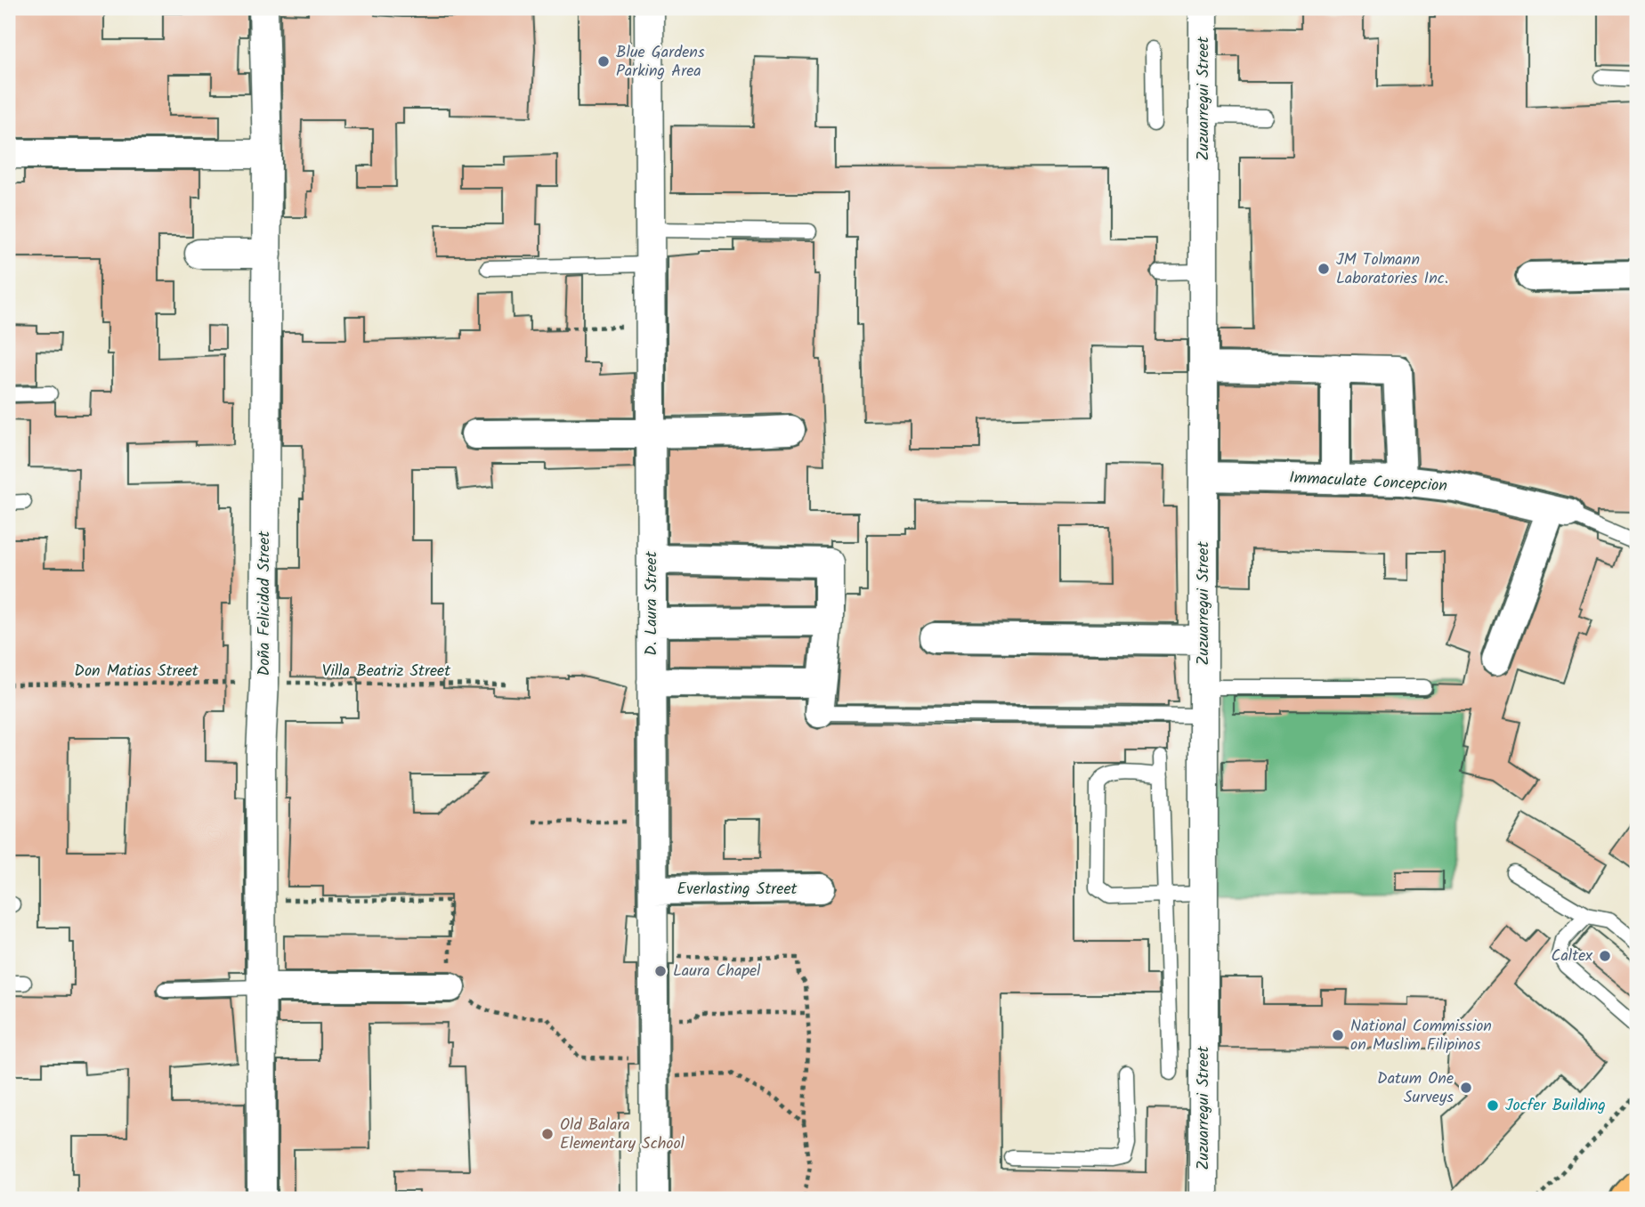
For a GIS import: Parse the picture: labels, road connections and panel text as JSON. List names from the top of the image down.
{
  "streets": {
    "street": [
      "Zuzuarregui Street",
      "Immaculate Concepcion",
      "Doña Felicidad Street",
      "D. Laura Street",
      "Everlasting Street"
    ],
    "path": ["Don Matias Street", "Villa Beatriz Street"]
  },
  "crossings": [
    ["Zuzuarregui Street", "Immaculate Concepcion"],
    ["Doña Felicidad Street", "Don Matias Street"],
    ["Doña Felicidad Street", "Villa Beatriz Street"],
    ["D. Laura Street", "Everlasting Street"],
    ["Don Matias Street", "Villa Beatriz Street"]
  ],
  "places": [
    "Blue Gardens Parking Area",
    "JM Tolmann Laboratories Inc.",
    "Caltex",
    "Laura Chapel",
    "National Commission on Muslim Filipinos",
    "Datum One Surveys",
    "Jocfer Building",
    "Old Balara Elementary School"
  ]
}
